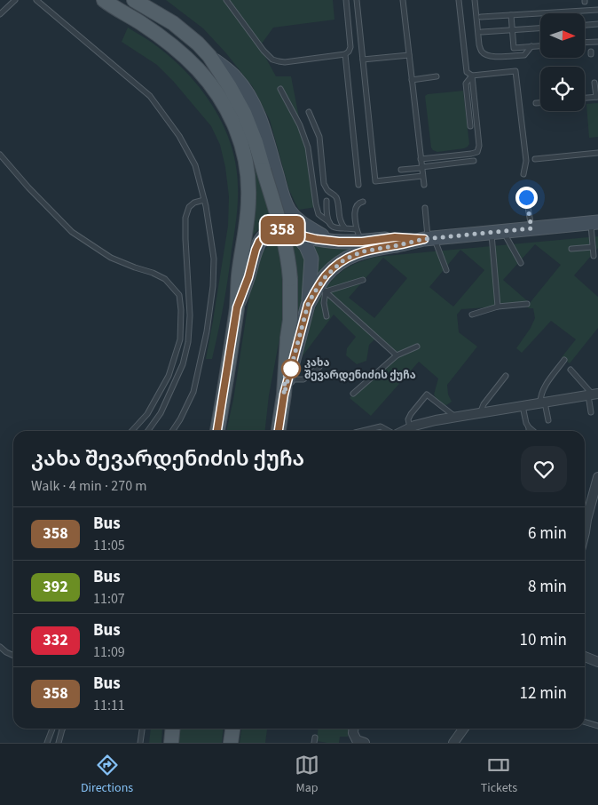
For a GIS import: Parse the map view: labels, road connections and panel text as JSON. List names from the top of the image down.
{
  "places": ["კახა შევარდენიძის ქუჩა"],
  "lines": ["bus line 358"],
  "north": "right",
  "page": {
    "on_map": "358",
    "heading": ["კახა შევარდენიძის ქუჩა", "Walk · 4 min · 270 m"],
    "list": [
      {
        "mark": "358",
        "name": "Bus",
        "note": "11:05",
        "value": "6 min"
      },
      {
        "mark": "392",
        "name": "Bus",
        "note": "11:07",
        "value": "8 min"
      },
      {
        "mark": "332",
        "name": "Bus",
        "note": "11:09",
        "value": "10 min"
      },
      {
        "mark": "358",
        "name": "Bus",
        "note": "11:11",
        "value": "12 min"
      }
    ],
    "tabs": ["Directions", "Map", "Tickets"]
  }
}
